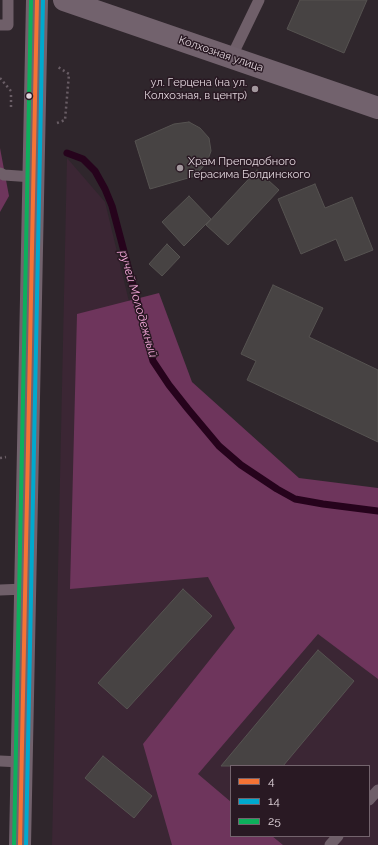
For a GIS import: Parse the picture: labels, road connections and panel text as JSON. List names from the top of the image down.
{
  "streets": {
    "main road": ["Колхозная улица"]
  },
  "water": ["ручей Молодежный"],
  "places": ["ул. Герцена (на ул. Колхозная, в центр)", "Храм Преподобного Герасима Болдинского"],
  "lines": ["transit line 4", "transit line 14", "transit line 25"],
  "legend": ["4", "14", "25"]
}
